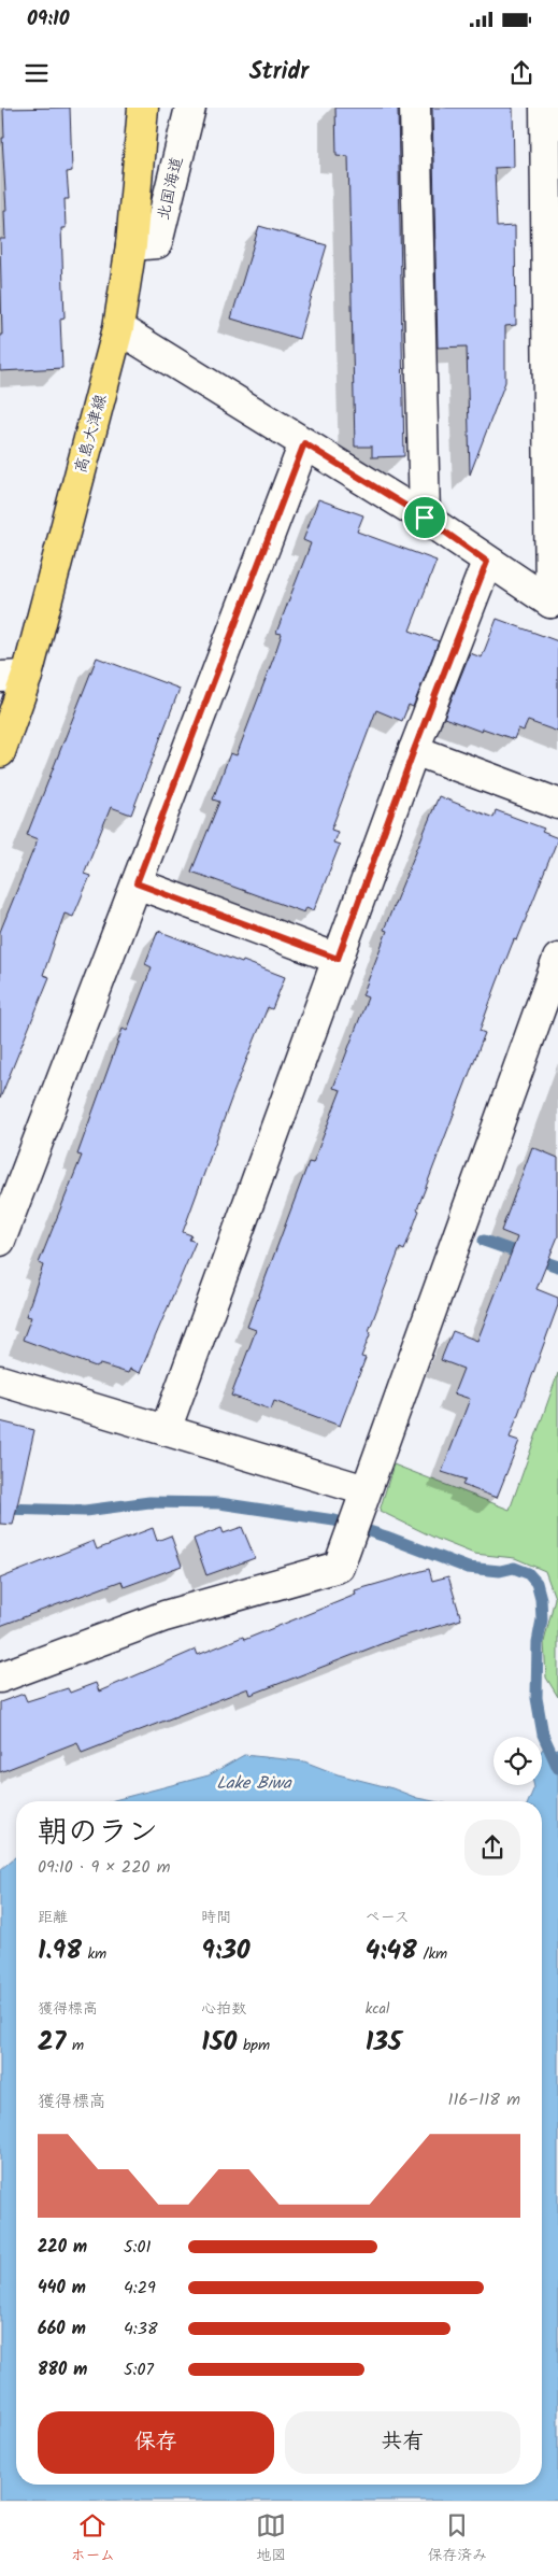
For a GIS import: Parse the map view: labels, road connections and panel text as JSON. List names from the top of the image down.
{
  "streets": {
    "main road": ["高島大津線"],
    "street": ["北国海道"]
  },
  "crossings": [
    ["北国海道", "高島大津線"]
  ],
  "water": ["Lake Biwa"],
  "page": {
    "status": "09:10",
    "header": "Stridr",
    "heading": ["朝のラン", "09:10 · 9 × 220 m"],
    "stats": [
      ["距離", "1.98 km"],
      ["時間", "9:30"],
      ["ペース", "4:48 /km"],
      ["獲得標高", "27 m"],
      ["心拍数", "150 bpm"],
      ["kcal", "135"]
    ],
    "chart": ["獲得標高", "116–118 m"],
    "list": [
      {
        "name": "220 m",
        "note": "5:01"
      },
      {
        "name": "440 m",
        "note": "4:29"
      },
      {
        "name": "660 m",
        "note": "4:38"
      },
      {
        "name": "880 m",
        "note": "5:07"
      }
    ],
    "buttons": ["保存", "共有"],
    "tabs": ["ホーム", "地図", "保存済み"]
  }
}
